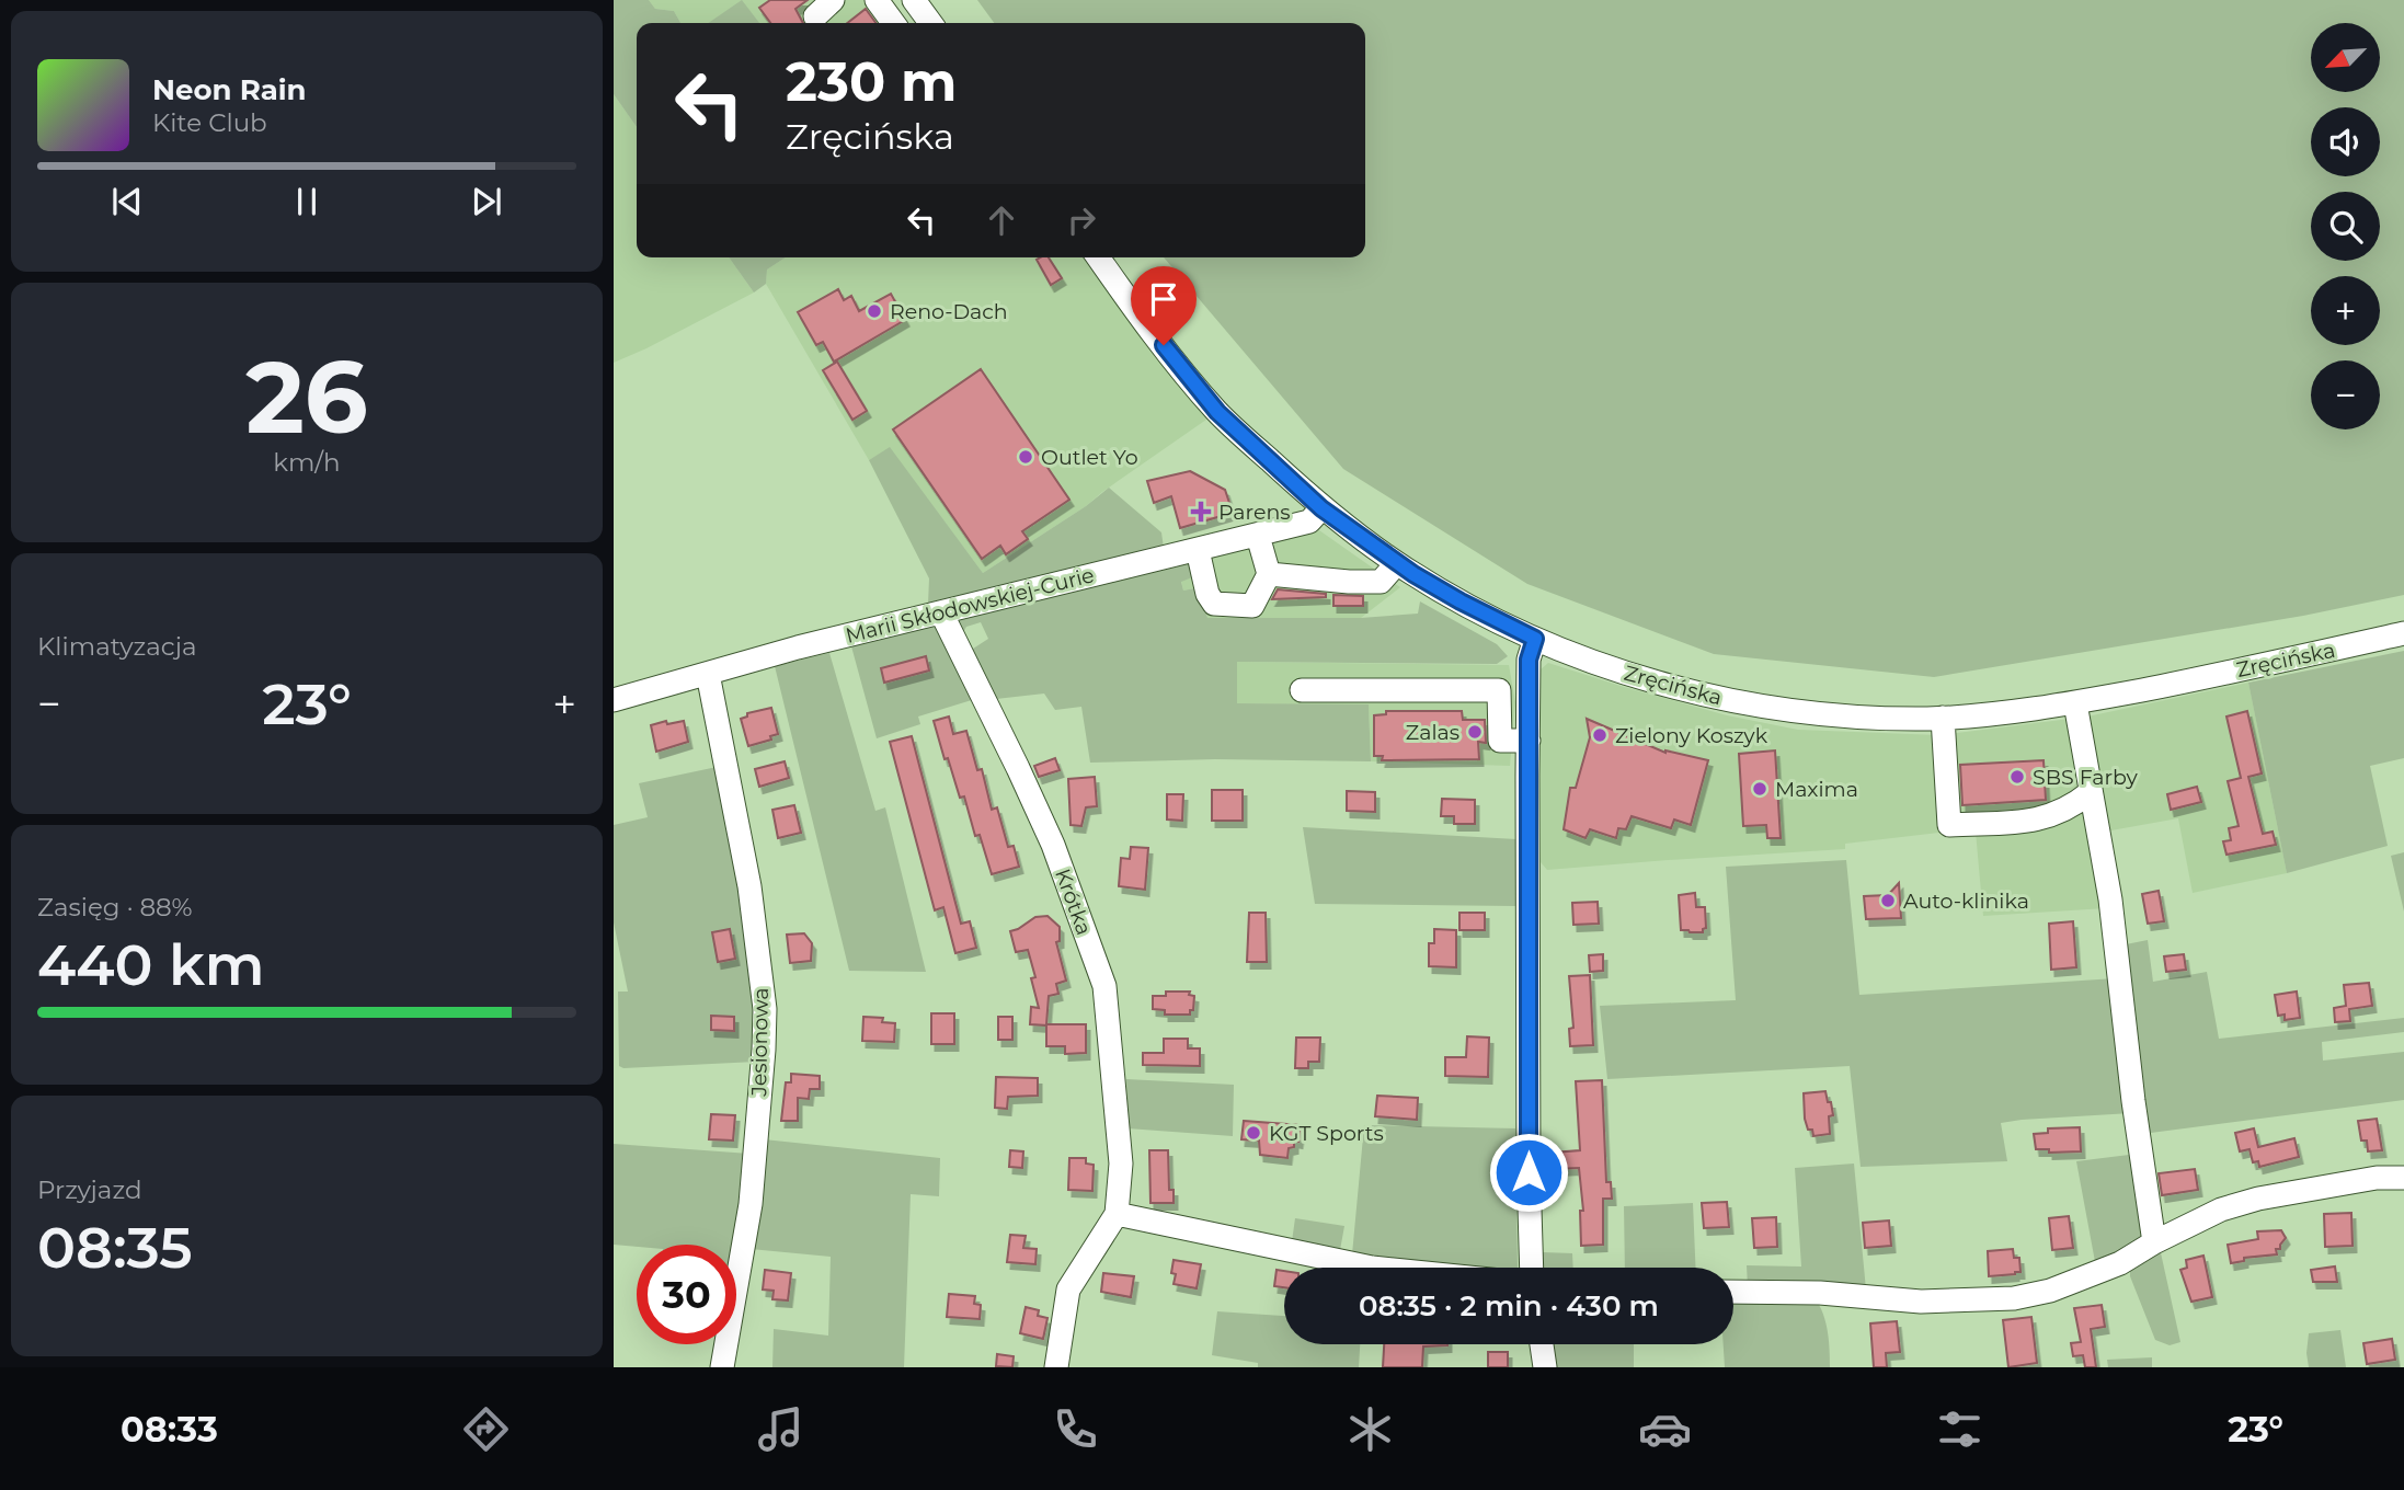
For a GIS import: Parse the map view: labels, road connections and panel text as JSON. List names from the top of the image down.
{
  "streets": {
    "street": [
      "Marii Skłodowskiej-Curie",
      "Zręcińska",
      "Krótka",
      "Jesionowa"
    ]
  },
  "crossings": [
    ["Marii Skłodowskiej-Curie", "Zręcińska"],
    ["Marii Skłodowskiej-Curie", "Krótka"],
    ["Marii Skłodowskiej-Curie", "Jesionowa"]
  ],
  "places": {
    "other": [
      "Reno-Dach",
      "Outlet Yo",
      "Zalas",
      "Zielony Koszyk",
      "SBS Farby",
      "Maxima",
      "Auto-klinika",
      "KGT Sports"
    ],
    "health": ["Parens"]
  },
  "north": "bottom left",
  "page": {
    "map_buttons": ["+", "−"],
    "turn": ["230 m", "Zręcińska"],
    "song": ["Neon Rain", "Kite Club"],
    "tile": [
      ["26", "km/h"],
      "Klimatyzacja",
      ["Zasięg · 88%", "440 km"],
      ["Przyjazd", "08:35"]
    ],
    "heat": ["−", "23°", "+"],
    "limit": "30",
    "trip": "08:35 · 2 min · 430 m",
    "tabs": ["08:33", "23°"]
  }
}
